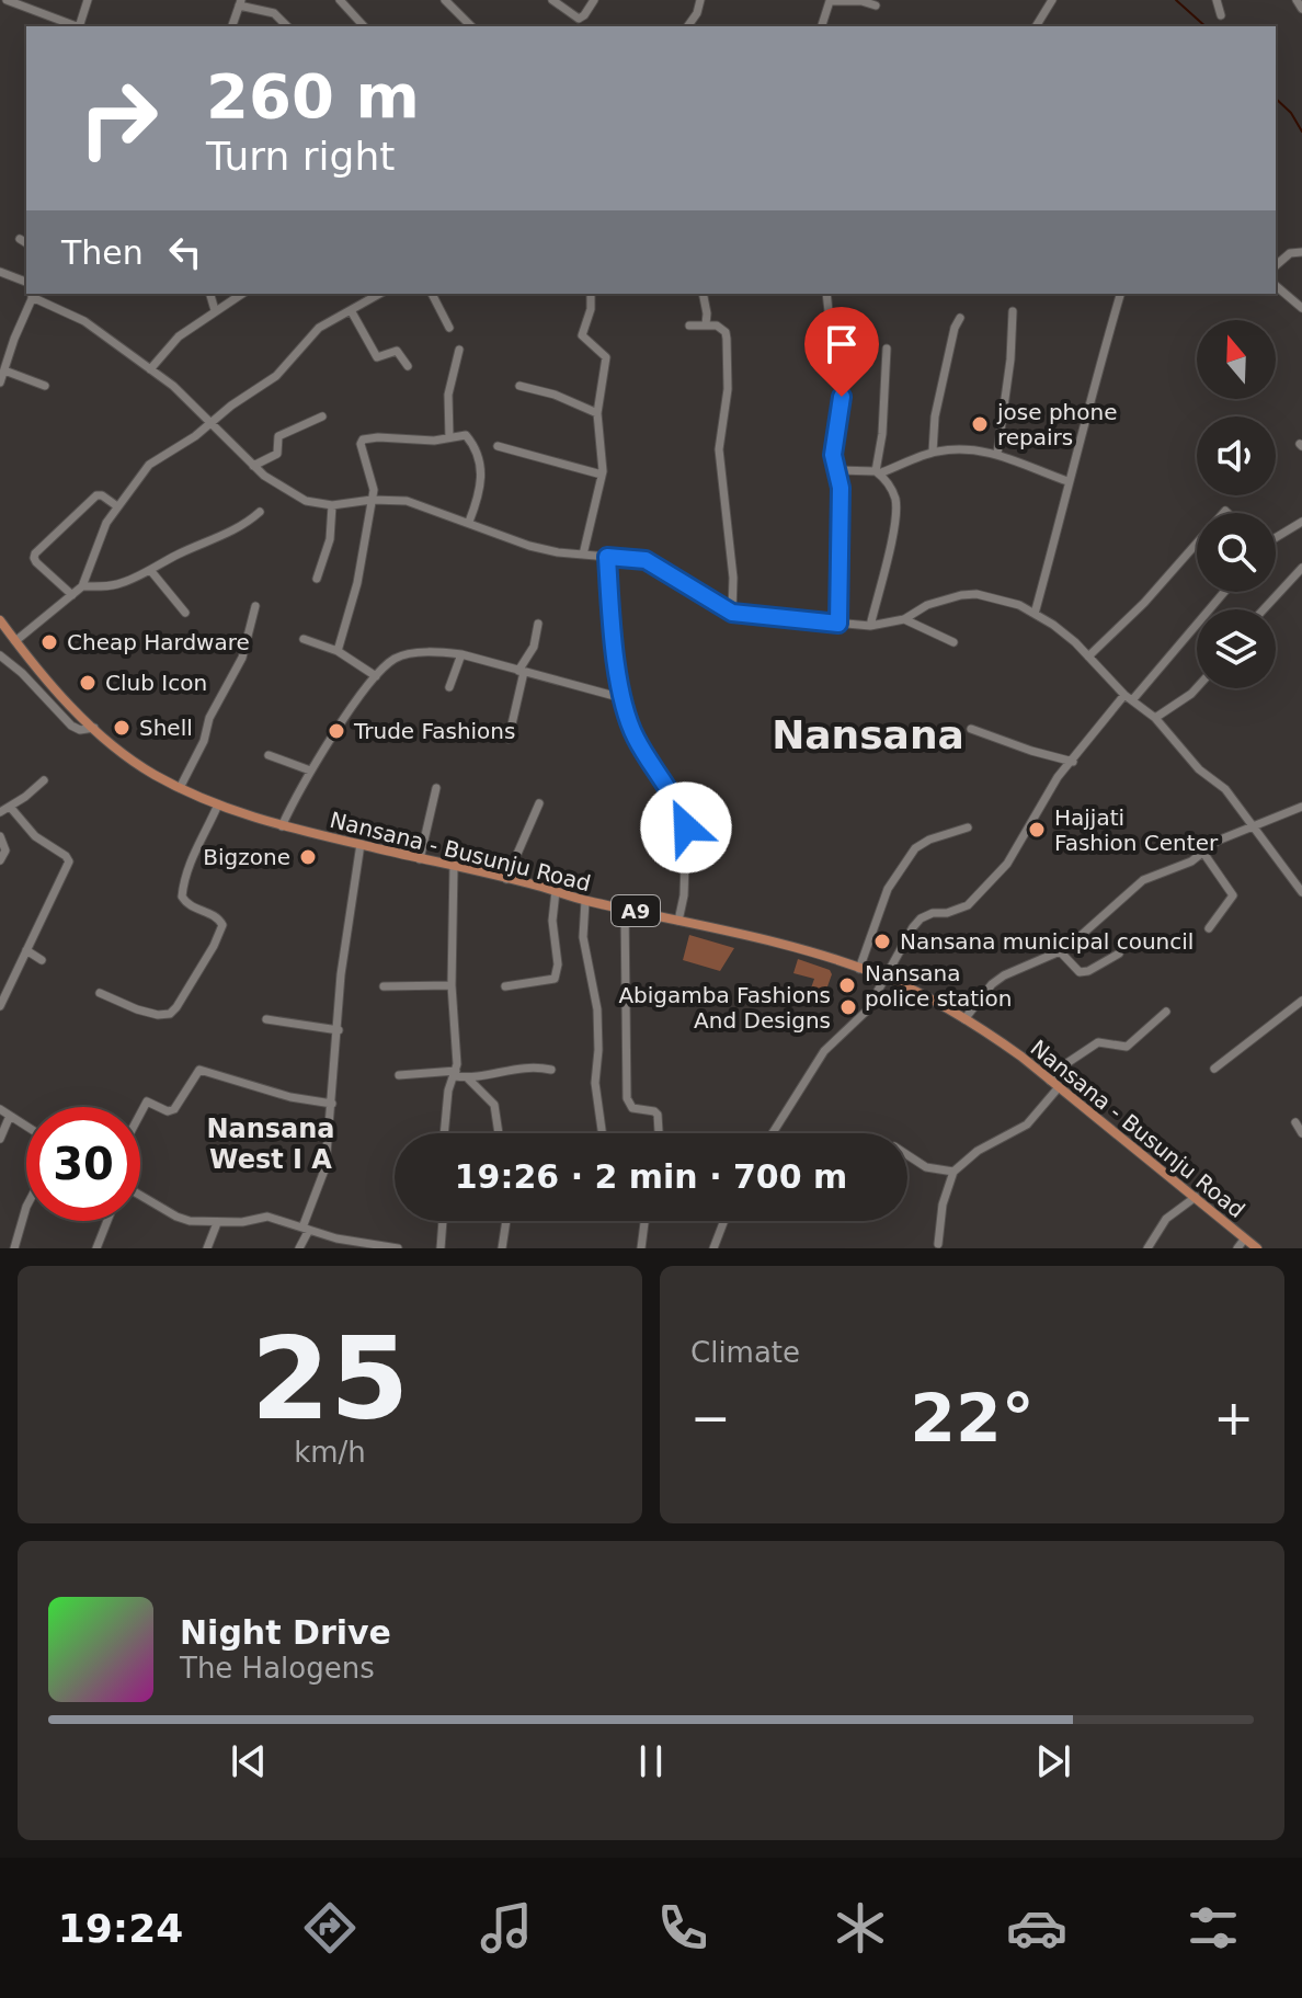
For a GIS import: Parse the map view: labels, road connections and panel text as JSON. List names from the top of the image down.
{
  "streets": {
    "main road": ["Nansana - Busunju Road", "A9"]
  },
  "districts": ["Nansana", "Nansana West I A"],
  "places": [
    "jose phone repairs",
    "Cheap Hardware",
    "Club Icon",
    "Shell",
    "Trude Fashions",
    "Hajjati Fashion Center",
    "Bigzone",
    "Nansana municipal council",
    "Nansana police station",
    "Abigamba Fashions And Designs"
  ],
  "north": "top",
  "page": {
    "turn": ["260 m", "Turn right"],
    "then": "Then",
    "limit": "30",
    "trip": "19:26 · 2 min · 700 m",
    "tile": [
      ["25", "km/h"],
      "Climate"
    ],
    "heat": ["−", "22°", "+"],
    "song": ["Night Drive", "The Halogens"],
    "tabs": "19:24"
  }
}
